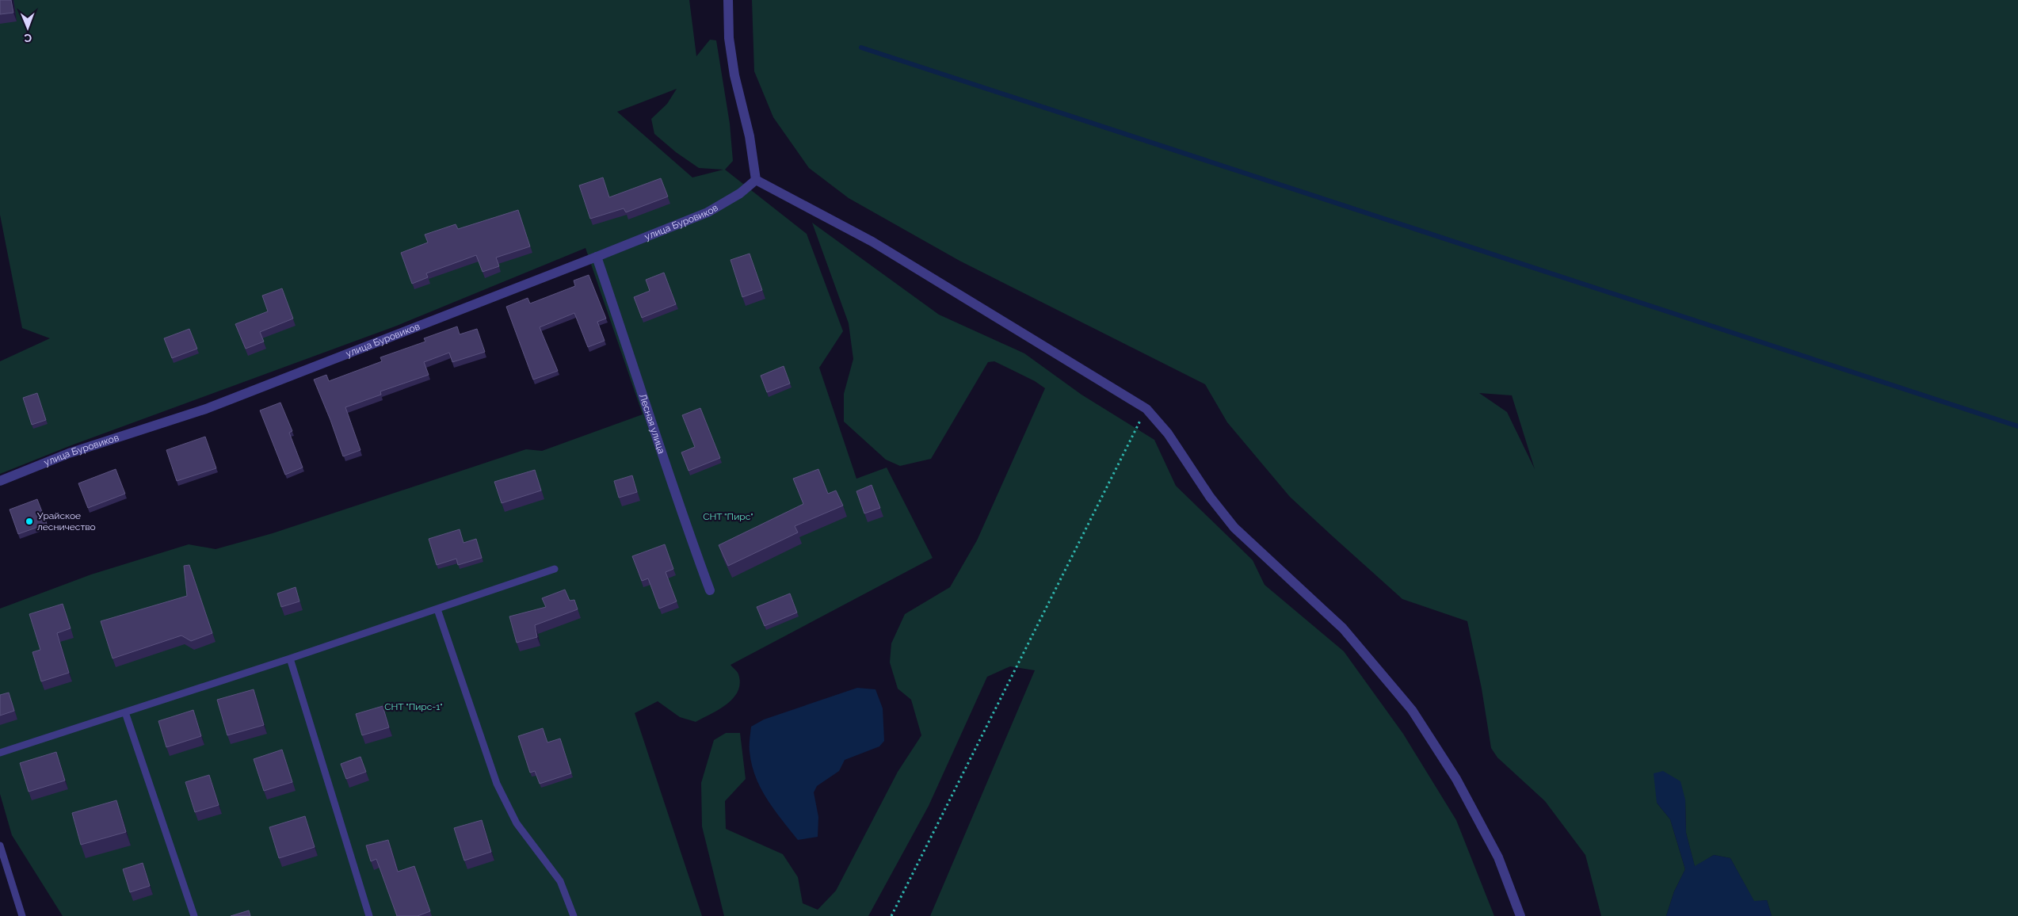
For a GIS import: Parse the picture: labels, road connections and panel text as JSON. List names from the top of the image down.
{
  "streets": {
    "street": ["улица Буровиков", "Лесная улица"]
  },
  "crossings": [
    ["улица Буровиков", "Лесная улица"]
  ],
  "parks": ["СНТ \"Пирс\"", "СНТ \"Пирс-1\""],
  "places": ["Урайское лесничество"],
  "north": "bottom"
}
